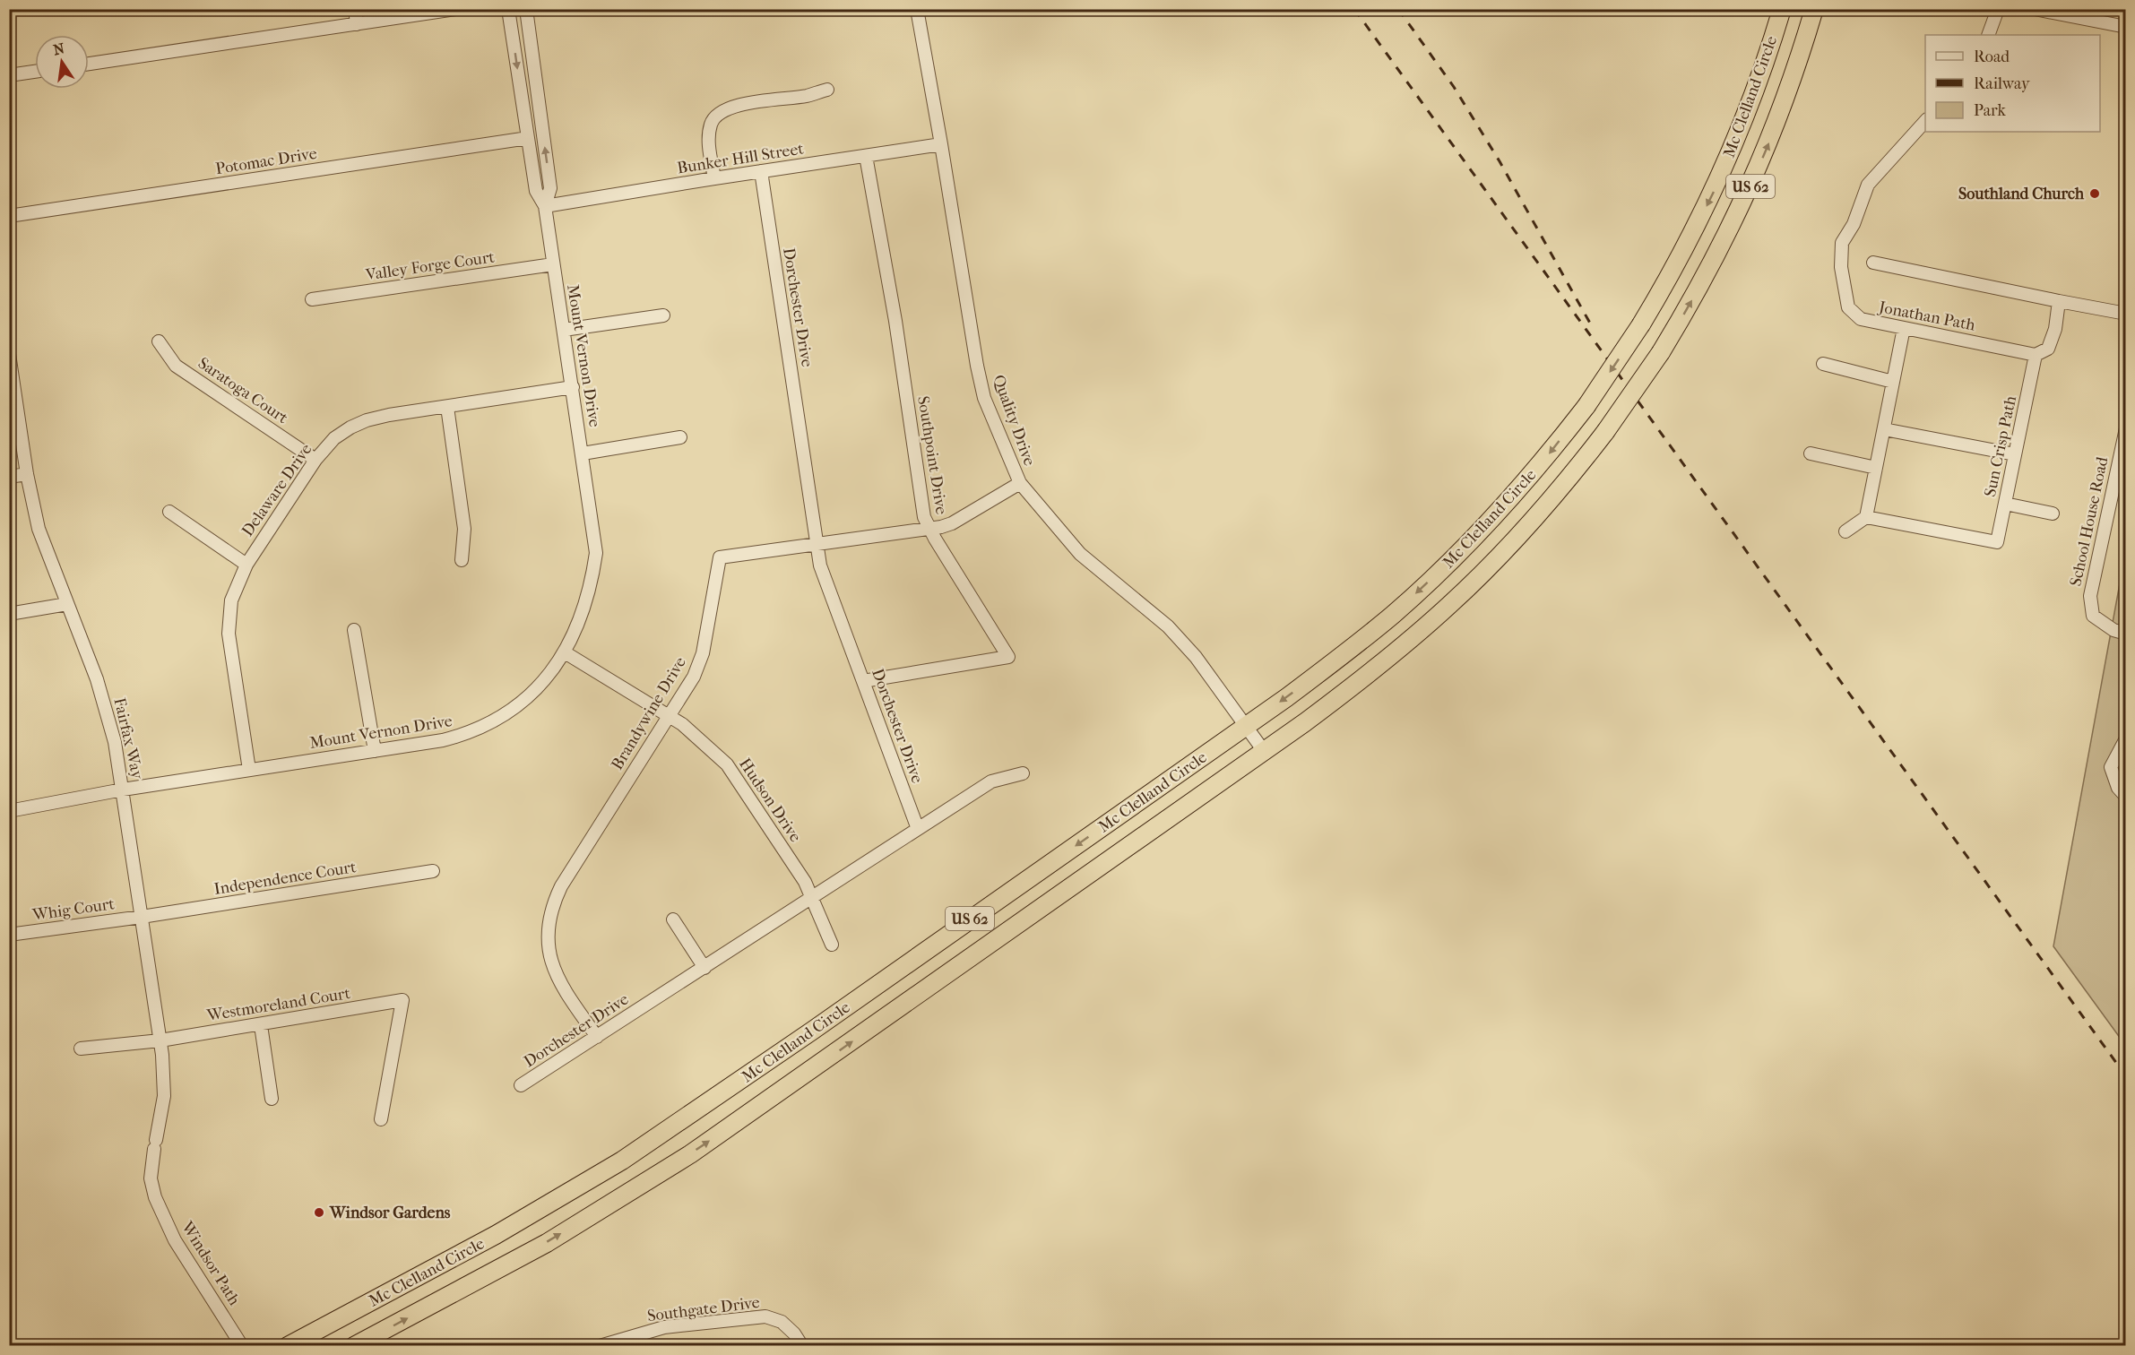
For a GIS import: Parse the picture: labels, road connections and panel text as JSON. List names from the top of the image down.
{
  "streets": {
    "highway": ["Mc Clelland Circle", "US 62"],
    "street": [
      "Bunker Hill Street",
      "Potomac Drive",
      "Valley Forge Court",
      "Dorchester Drive",
      "Jonathan Path",
      "Mount Vernon Drive",
      "Saratoga Court",
      "Quality Drive",
      "Sun Crisp Path",
      "Southpoint Drive",
      "Delaware Drive",
      "School House Road",
      "Brandywine Drive",
      "Fairfax Way",
      "Hudson Drive",
      "Independence Court",
      "Whig Court",
      "Westmoreland Court",
      "Windsor Path",
      "Southgate Drive"
    ]
  },
  "crossings": [
    ["Mc Clelland Circle", "Quality Drive"],
    ["Bunker Hill Street", "Dorchester Drive"],
    ["Bunker Hill Street", "Mount Vernon Drive"],
    ["Bunker Hill Street", "Quality Drive"],
    ["Bunker Hill Street", "Southpoint Drive"],
    ["Potomac Drive", "Mount Vernon Drive"],
    ["Valley Forge Court", "Mount Vernon Drive"],
    ["Dorchester Drive", "Southpoint Drive"],
    ["Dorchester Drive", "Brandywine Drive"],
    ["Dorchester Drive", "Hudson Drive"],
    ["Jonathan Path", "Sun Crisp Path"],
    ["Mount Vernon Drive", "Delaware Drive"],
    ["Mount Vernon Drive", "Fairfax Way"],
    ["Mount Vernon Drive", "Hudson Drive"],
    ["Saratoga Court", "Delaware Drive"],
    ["Quality Drive", "Brandywine Drive"],
    ["Southpoint Drive", "Brandywine Drive"],
    ["Brandywine Drive", "Hudson Drive"],
    ["Fairfax Way", "Independence Court"],
    ["Fairfax Way", "Whig Court"],
    ["Fairfax Way", "Westmoreland Court"],
    ["Fairfax Way", "Windsor Path"],
    ["Independence Court", "Whig Court"]
  ],
  "places": ["Southland Church", "Windsor Gardens"],
  "legend": ["Road", "Railway", "Park"],
  "north": "top"
}
